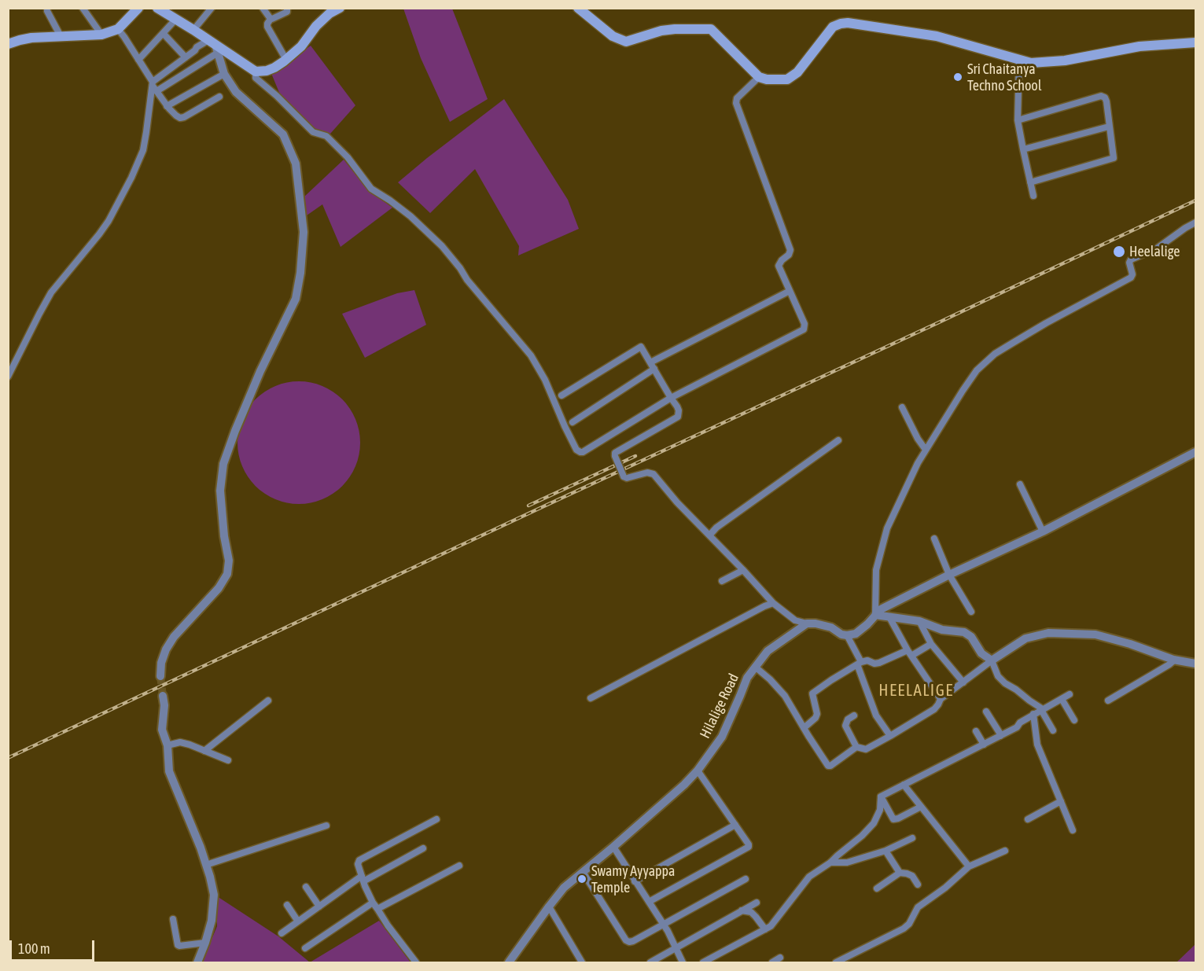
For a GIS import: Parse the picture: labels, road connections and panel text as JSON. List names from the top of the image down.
{
  "streets": {
    "street": ["Hilalige Road"]
  },
  "districts": ["HEELALIGE"],
  "places": ["Sri Chaitanya Techno School", "Heelalige", "Swamy Ayyappa Temple"],
  "scale_bar": "100 m"
}
